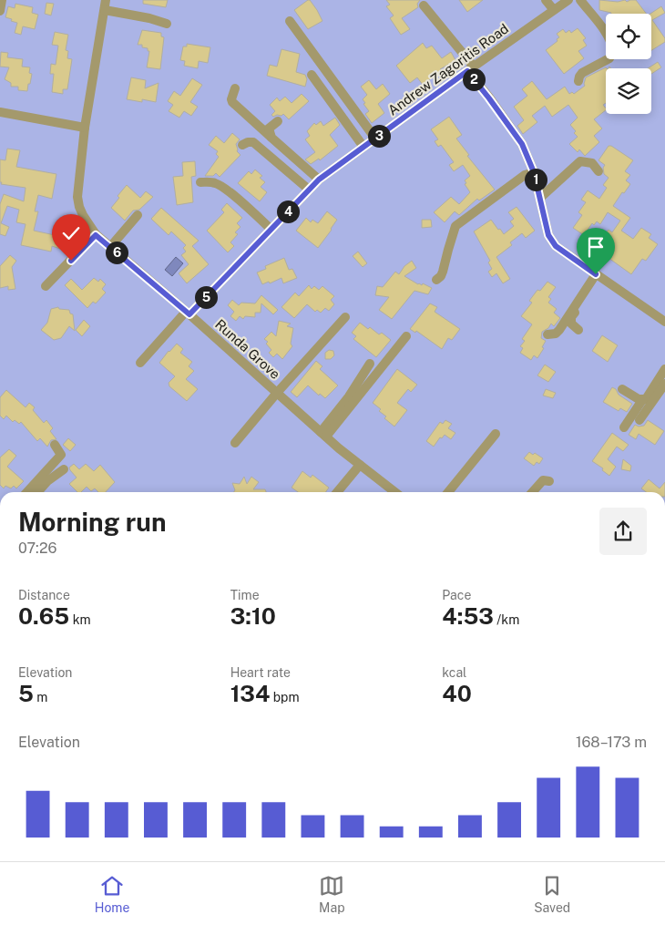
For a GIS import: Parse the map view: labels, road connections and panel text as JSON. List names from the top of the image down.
{
  "streets": {
    "street": ["Andrew Zagoritis Road", "Runda Grove"]
  },
  "crossings": [
    ["Andrew Zagoritis Road", "Runda Grove"]
  ],
  "page": {
    "pins": [
      "2",
      "3",
      "1",
      "4",
      "6",
      "5"
    ],
    "heading": ["Morning run", "07:26"],
    "stats": [
      ["Distance", "0.65 km"],
      ["Time", "3:10"],
      ["Pace", "4:53 /km"],
      ["Elevation", "5 m"],
      ["Heart rate", "134 bpm"],
      ["kcal", "40"]
    ],
    "chart": ["Elevation", "168–173 m"],
    "tabs": ["Home", "Map", "Saved"]
  }
}
